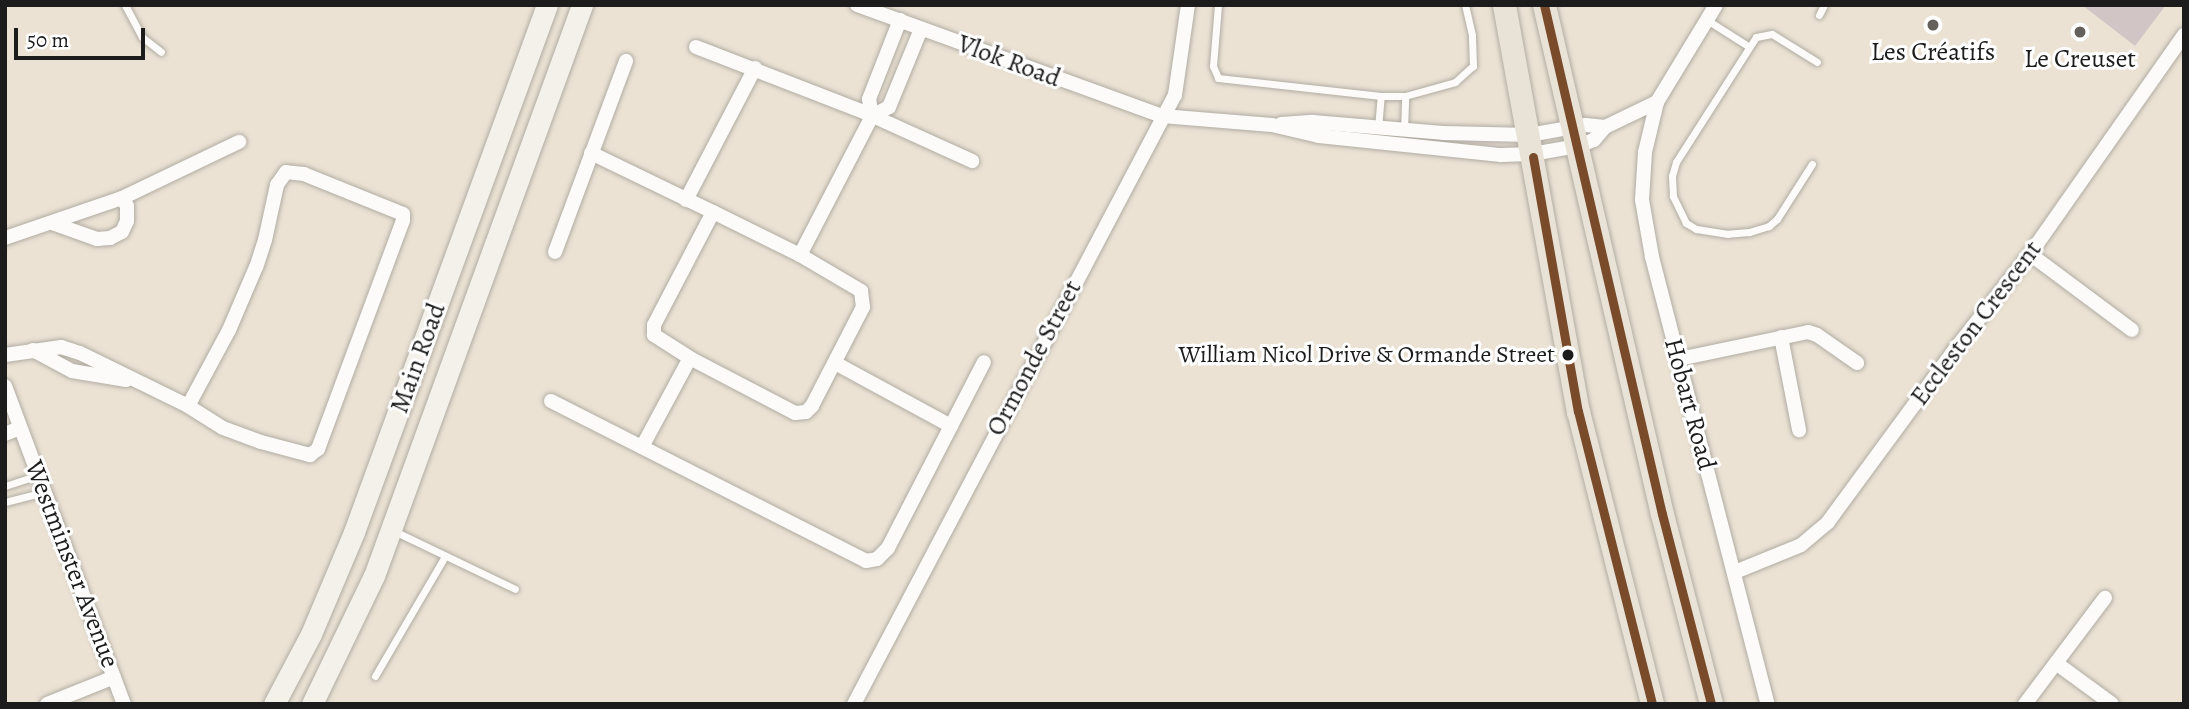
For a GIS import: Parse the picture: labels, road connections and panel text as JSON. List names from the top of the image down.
{
  "streets": {
    "main road": ["Main Road"],
    "street": [
      "Vlok Road",
      "Eccleston Crescent",
      "Ormonde Street",
      "Hobart Road",
      "Westminster Avenue"
    ]
  },
  "crossings": [
    ["Vlok Road", "Ormonde Street"],
    ["Eccleston Crescent", "Hobart Road"]
  ],
  "places": ["Les Créatifs", "Le Creuset", "William Nicol Drive & Ormande Street"],
  "scale_bar": "50 m"
}
